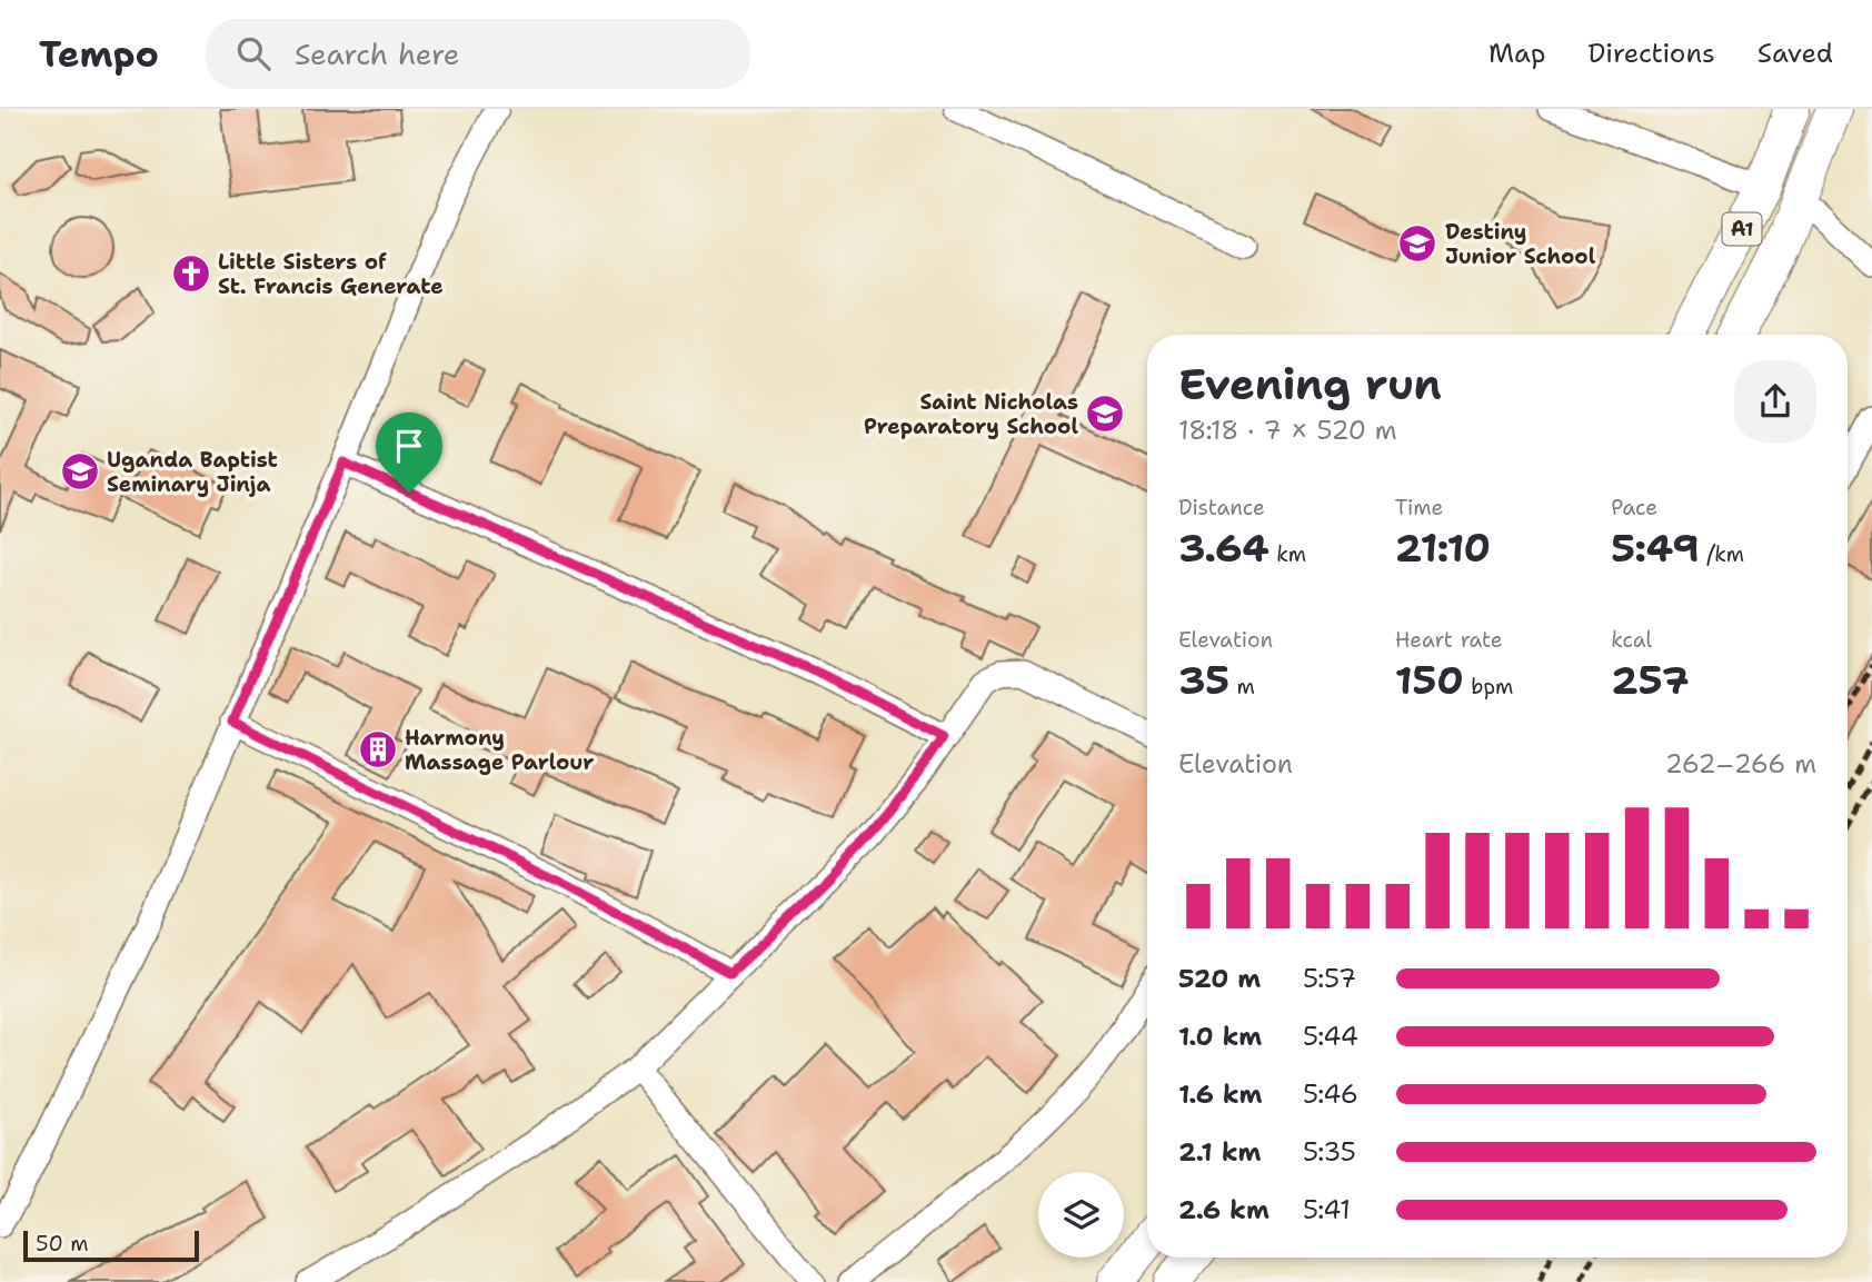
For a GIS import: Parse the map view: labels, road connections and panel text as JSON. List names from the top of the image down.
{
  "streets": {
    "highway": ["A1"]
  },
  "places": {
    "school or university": ["Destiny Junior School", "Saint Nicholas Preparatory School", "Uganda Baptist Seminary Jinja"],
    "church": ["Little Sisters of St. Francis Generate"],
    "building": ["Harmony Massage Parlour"]
  },
  "scale_bar": "50 m",
  "page": {
    "header": "Tempo",
    "search": "Search here",
    "nav": ["Map", "Directions", "Saved"],
    "heading": ["Evening run", "18:18 · 7 × 520 m"],
    "stats": [
      ["Distance", "3.64 km"],
      ["Time", "21:10"],
      ["Pace", "5:49 /km"],
      ["Elevation", "35 m"],
      ["Heart rate", "150 bpm"],
      ["kcal", "257"]
    ],
    "chart": ["Elevation", "262–266 m"],
    "list": [
      {
        "name": "520 m",
        "note": "5:57"
      },
      {
        "name": "1.0 km",
        "note": "5:44"
      },
      {
        "name": "1.6 km",
        "note": "5:46"
      },
      {
        "name": "2.1 km",
        "note": "5:35"
      },
      {
        "name": "2.6 km",
        "note": "5:41"
      }
    ],
    "scale": "50 m"
  }
}
